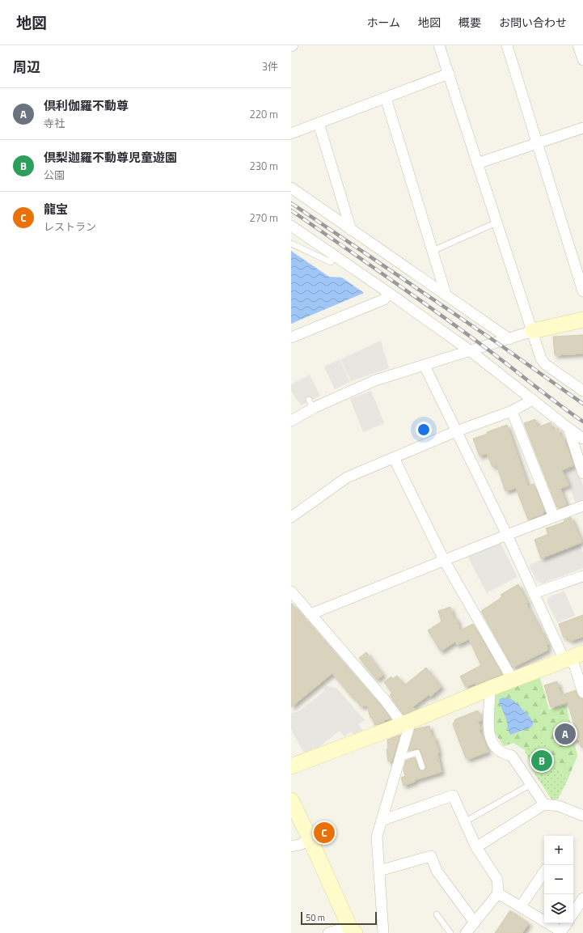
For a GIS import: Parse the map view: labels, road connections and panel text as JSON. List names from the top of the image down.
{
  "scale_bar": "50 m",
  "page": {
    "header": "地図",
    "nav": [
      "ホーム",
      "地図",
      "概要",
      "お問い合わせ"
    ],
    "heading": ["周辺", "3件"],
    "list": [
      {
        "mark": "A",
        "name": "倶利伽羅不動尊",
        "note": "寺社",
        "value": "220 m"
      },
      {
        "mark": "B",
        "name": "倶梨迦羅不動尊児童遊園",
        "note": "公園",
        "value": "230 m"
      },
      {
        "mark": "C",
        "name": "龍宝",
        "note": "レストラン",
        "value": "270 m"
      }
    ],
    "pins": ["A", "B", "C"],
    "map_buttons": ["+", "−"],
    "scale": "50 m"
  }
}
